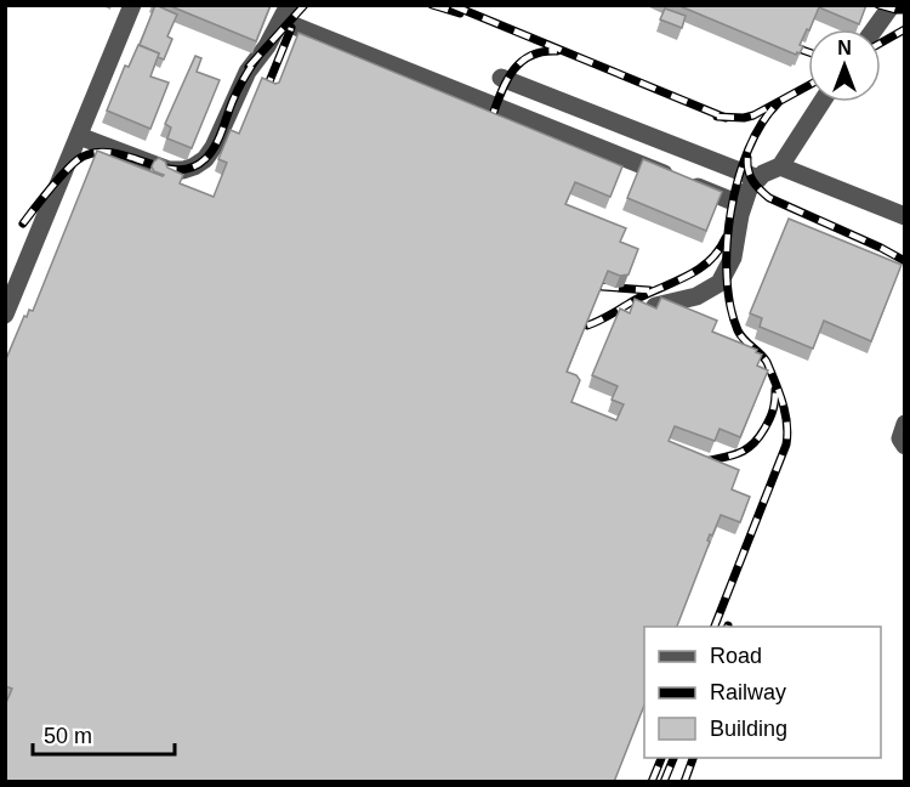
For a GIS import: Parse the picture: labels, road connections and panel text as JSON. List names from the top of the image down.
{
  "legend": ["Road", "Railway", "Building"],
  "scale_bar": "50 m",
  "north": "top"
}
